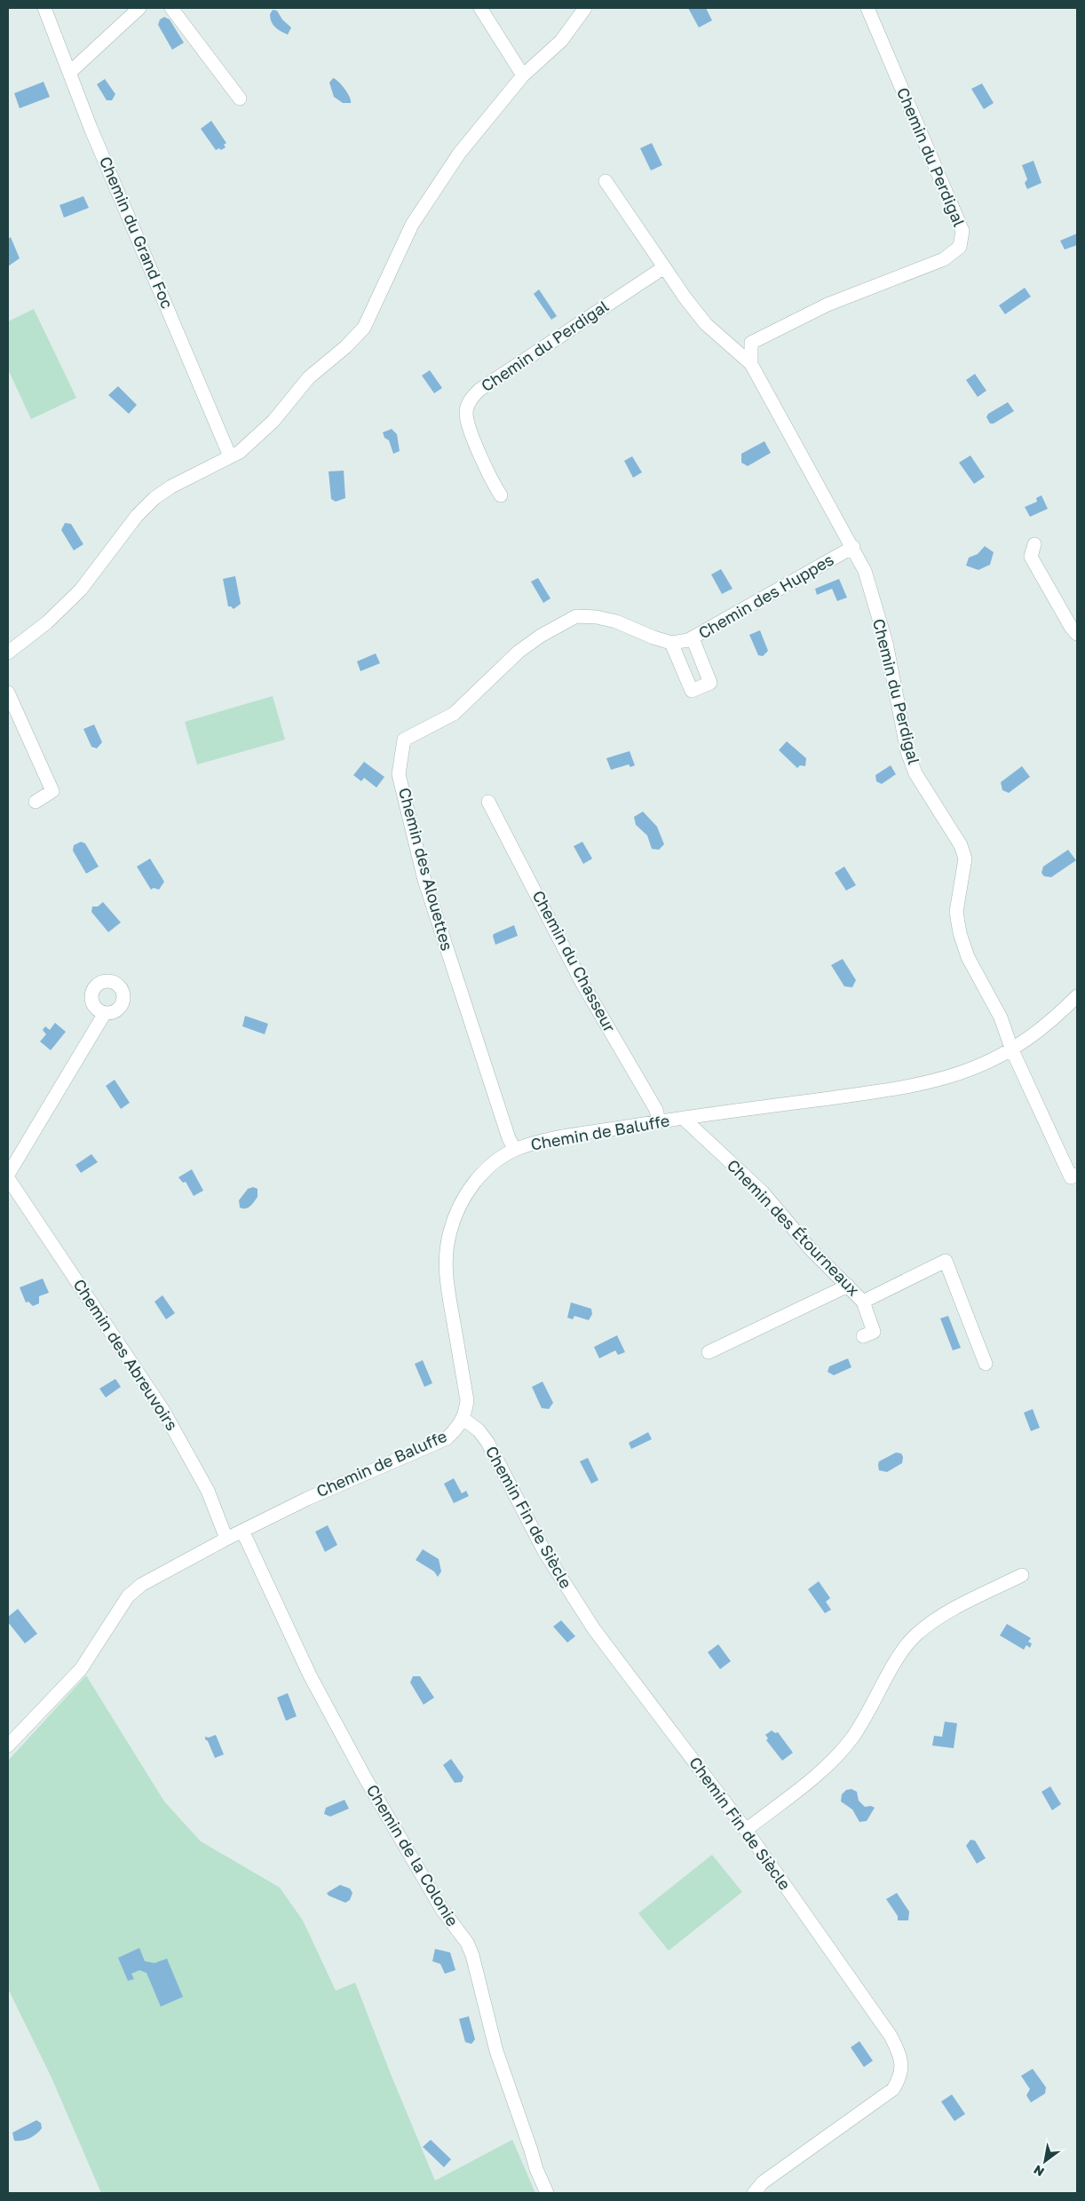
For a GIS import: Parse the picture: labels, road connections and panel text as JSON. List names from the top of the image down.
{
  "streets": {
    "street": [
      "Chemin du Perdigal",
      "Chemin du Grand Foc",
      "Chemin des Huppes",
      "Chemin des Alouettes",
      "Chemin du Chasseur",
      "Chemin de Baluffe",
      "Chemin des Étourneaux",
      "Chemin des Abreuvoirs",
      "Chemin Fin de Siècle",
      "Chemin de la Colonie"
    ]
  },
  "crossings": [
    ["Chemin du Perdigal", "Chemin des Huppes"],
    ["Chemin du Perdigal", "Chemin de Baluffe"],
    ["Chemin des Huppes", "Chemin des Alouettes"],
    ["Chemin des Alouettes", "Chemin de Baluffe"],
    ["Chemin du Chasseur", "Chemin de Baluffe"],
    ["Chemin de Baluffe", "Chemin des Étourneaux"],
    ["Chemin de Baluffe", "Chemin des Abreuvoirs"],
    ["Chemin de Baluffe", "Chemin Fin de Siècle"],
    ["Chemin de Baluffe", "Chemin de la Colonie"]
  ],
  "north": "bottom left"
}
